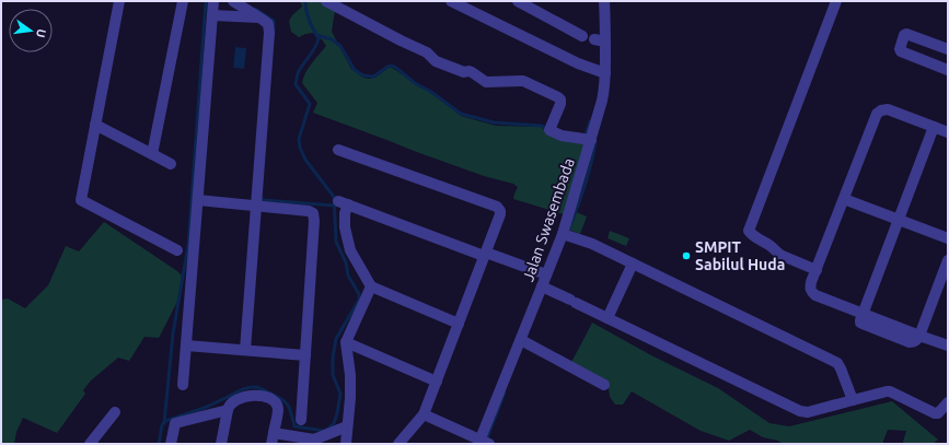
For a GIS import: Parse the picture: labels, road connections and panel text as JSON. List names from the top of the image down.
{
  "streets": {
    "street": ["Jalan Swasembada"]
  },
  "places": ["SMPIT Sabilul Huda"],
  "north": "right"
}
